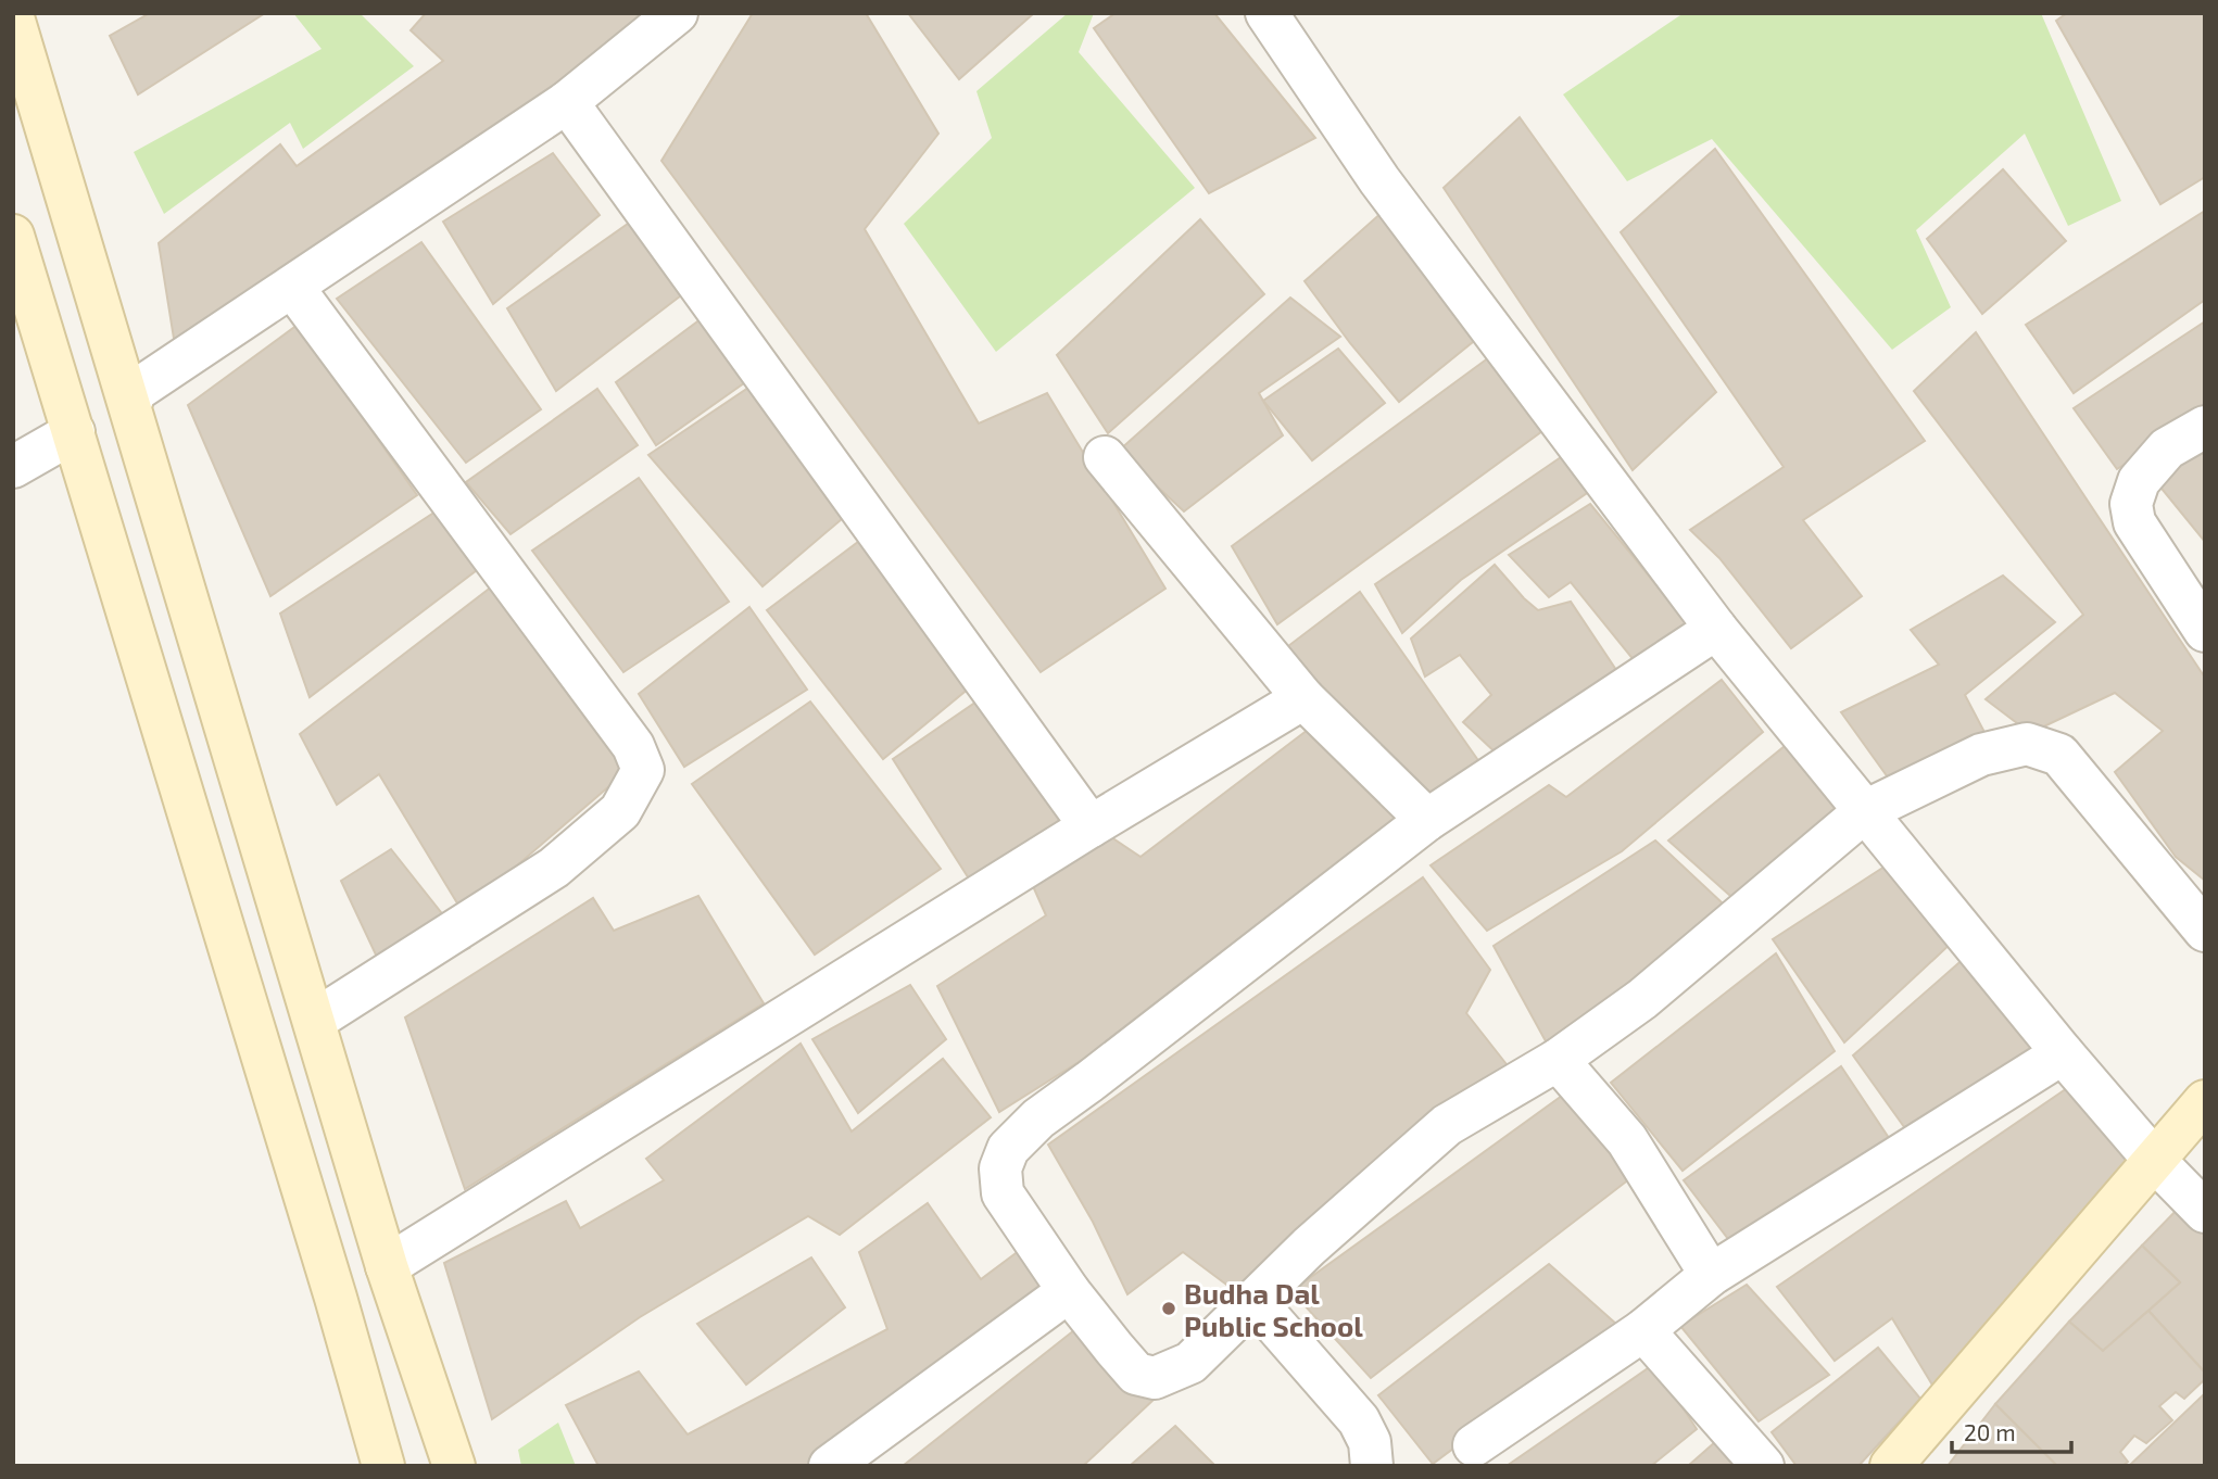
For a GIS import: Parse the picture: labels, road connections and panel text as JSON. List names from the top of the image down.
{
  "places": ["Budha Dal Public School"],
  "scale_bar": "20 m"
}
